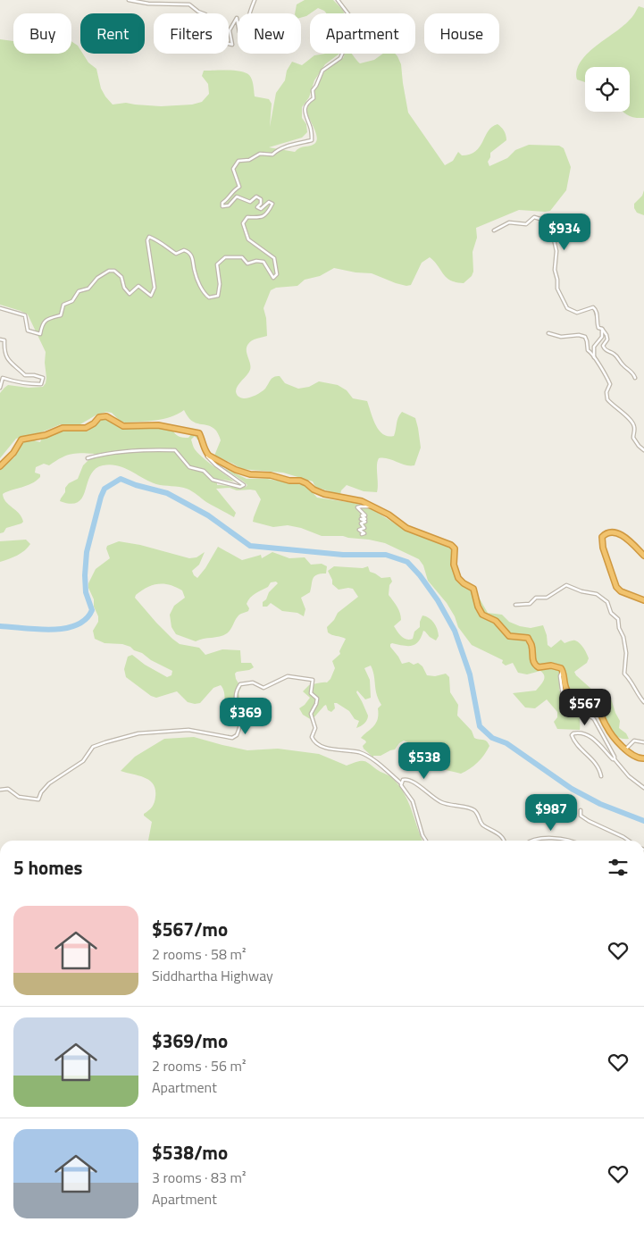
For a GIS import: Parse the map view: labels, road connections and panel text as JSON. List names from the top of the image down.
{
  "page": {
    "chip": [
      "Buy",
      "Rent",
      "Filters",
      "New",
      "Apartment",
      "House"
    ],
    "price": [
      "$934",
      "$567",
      "$369",
      "$538",
      "$987"
    ],
    "heading": "5 homes",
    "list": [
      {
        "name": "$567/mo",
        "note": "2 rooms · 58 m² · Siddhartha Highway"
      },
      {
        "name": "$369/mo",
        "note": "2 rooms · 56 m² · Apartment"
      },
      {
        "name": "$538/mo",
        "note": "3 rooms · 83 m² · Apartment"
      }
    ]
  }
}
